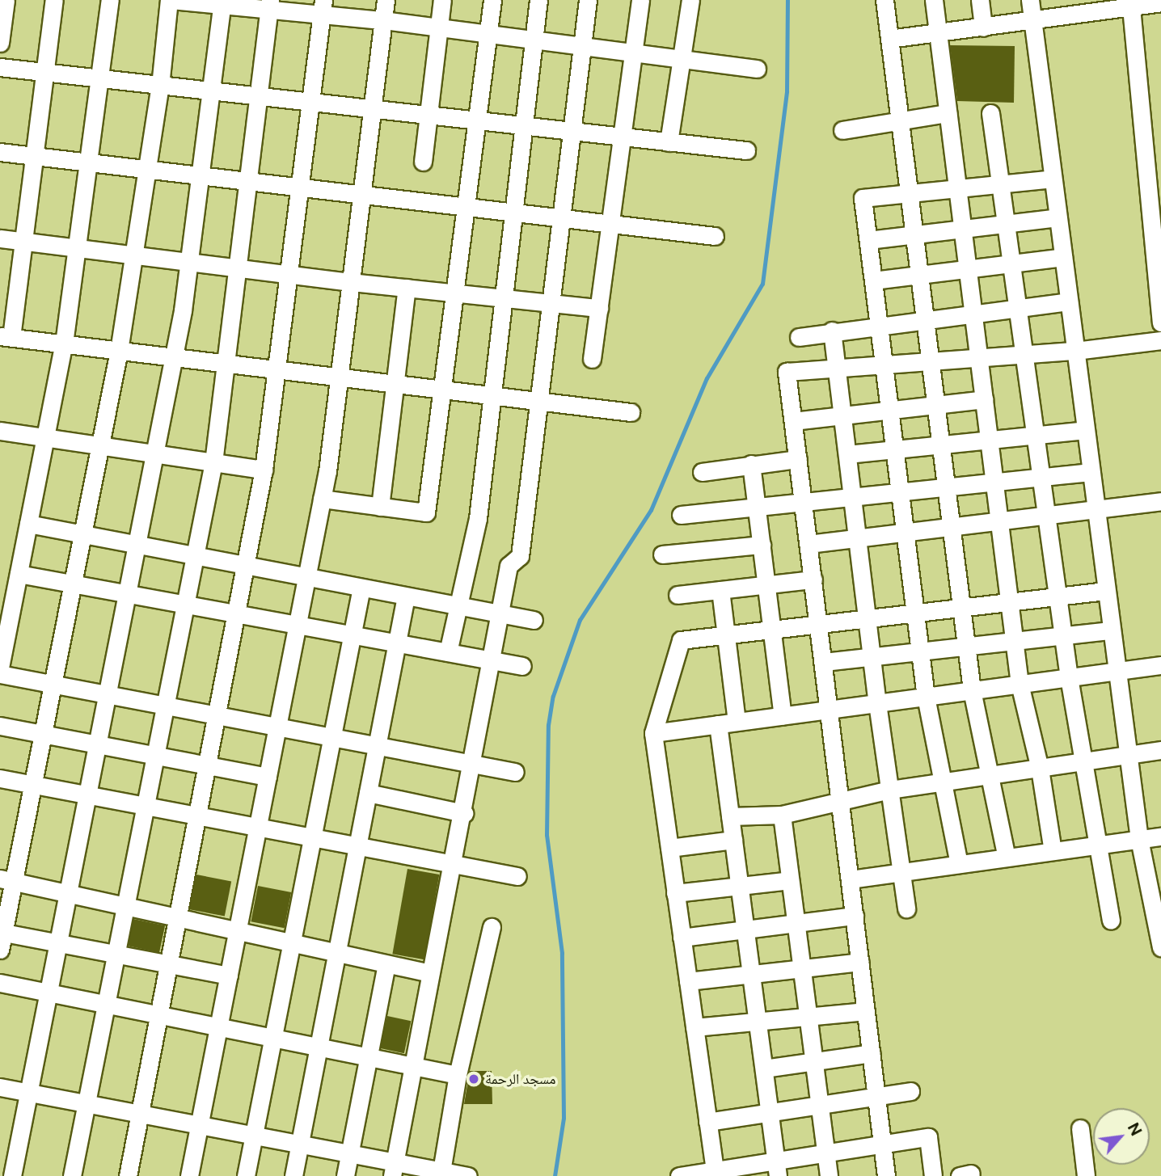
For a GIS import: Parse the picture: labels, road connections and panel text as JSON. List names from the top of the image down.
{
  "places": ["مسجد الرحمة"],
  "north": "top right"
}
